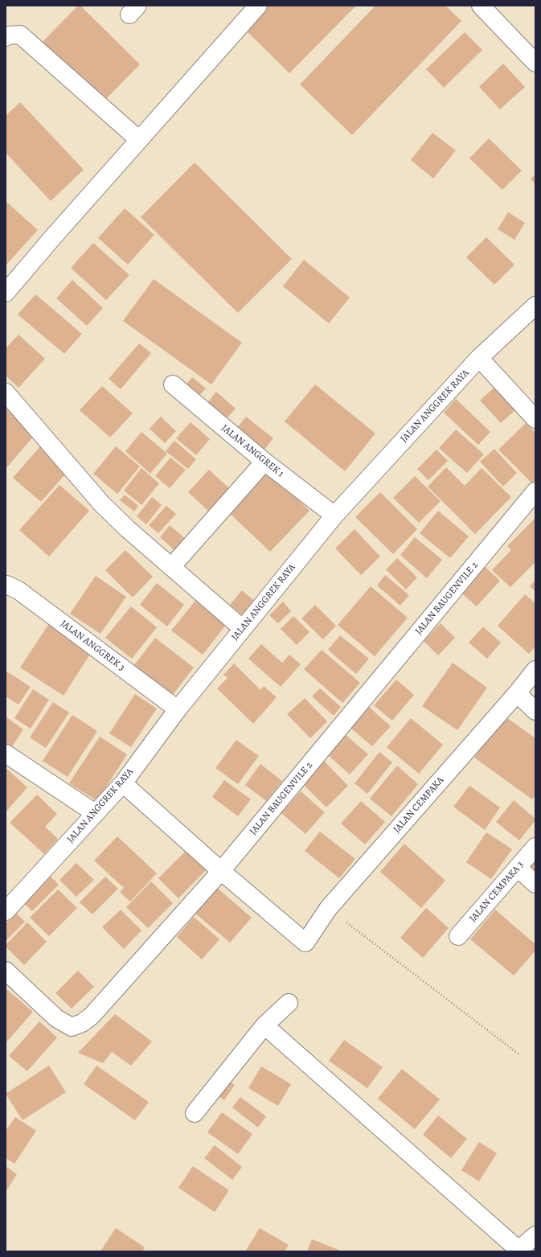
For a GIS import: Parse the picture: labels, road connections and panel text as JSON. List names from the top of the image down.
{
  "streets": {
    "street": [
      "JALAN ANGGREK RAYA",
      "JALAN ANGGREK 1",
      "JALAN BAUGENVILE 2",
      "JALAN ANGGREK 3",
      "JALAN CEMPAKA",
      "JALAN CEMPAKA 3"
    ]
  },
  "crossings": [
    ["JALAN ANGGREK RAYA", "JALAN ANGGREK 1"],
    ["JALAN ANGGREK RAYA", "JALAN ANGGREK 3"],
    ["JALAN BAUGENVILE 2", "JALAN CEMPAKA"]
  ]
}
